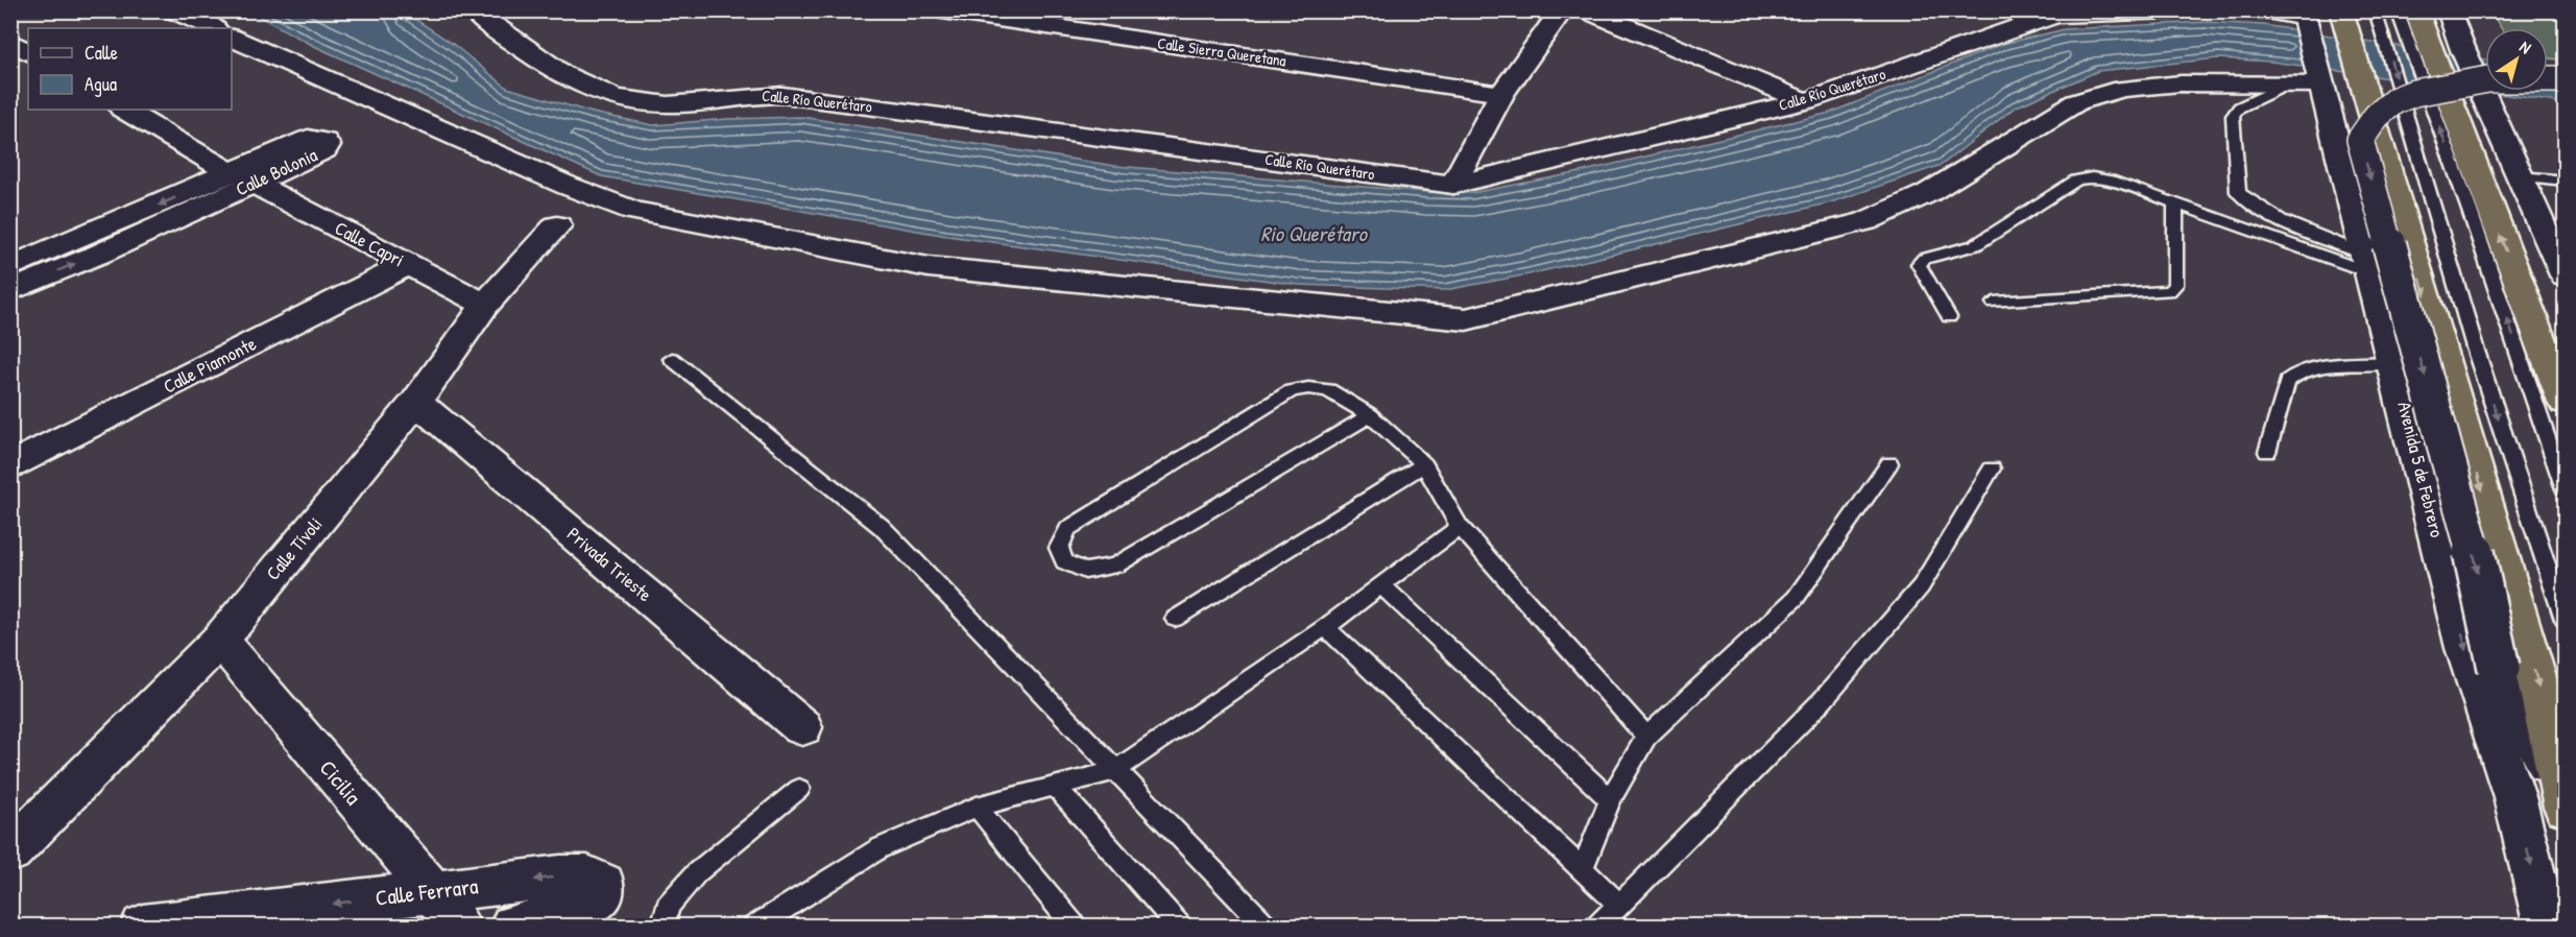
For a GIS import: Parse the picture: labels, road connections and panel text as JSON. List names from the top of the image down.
{
  "streets": {
    "street": [
      "Calle Sierra Queretana",
      "Calle Río Querétaro",
      "Calle Bolonia",
      "Calle Capri",
      "Calle Piamonte",
      "Avenida 5 de Febrero",
      "Calle Tívoli",
      "Privada Trieste",
      "Cicilia",
      "Calle Ferrara"
    ]
  },
  "crossings": [
    ["Calle Bolonia", "Calle Capri"],
    ["Calle Capri", "Calle Piamonte"],
    ["Calle Capri", "Calle Tívoli"],
    ["Calle Tívoli", "Privada Trieste"],
    ["Calle Tívoli", "Cicilia"],
    ["Cicilia", "Calle Ferrara"]
  ],
  "one_way": ["Avenida 5 de Febrero"],
  "water": ["Rio Querétaro"],
  "legend": ["Calle", "Agua"],
  "north": "top right"
}
